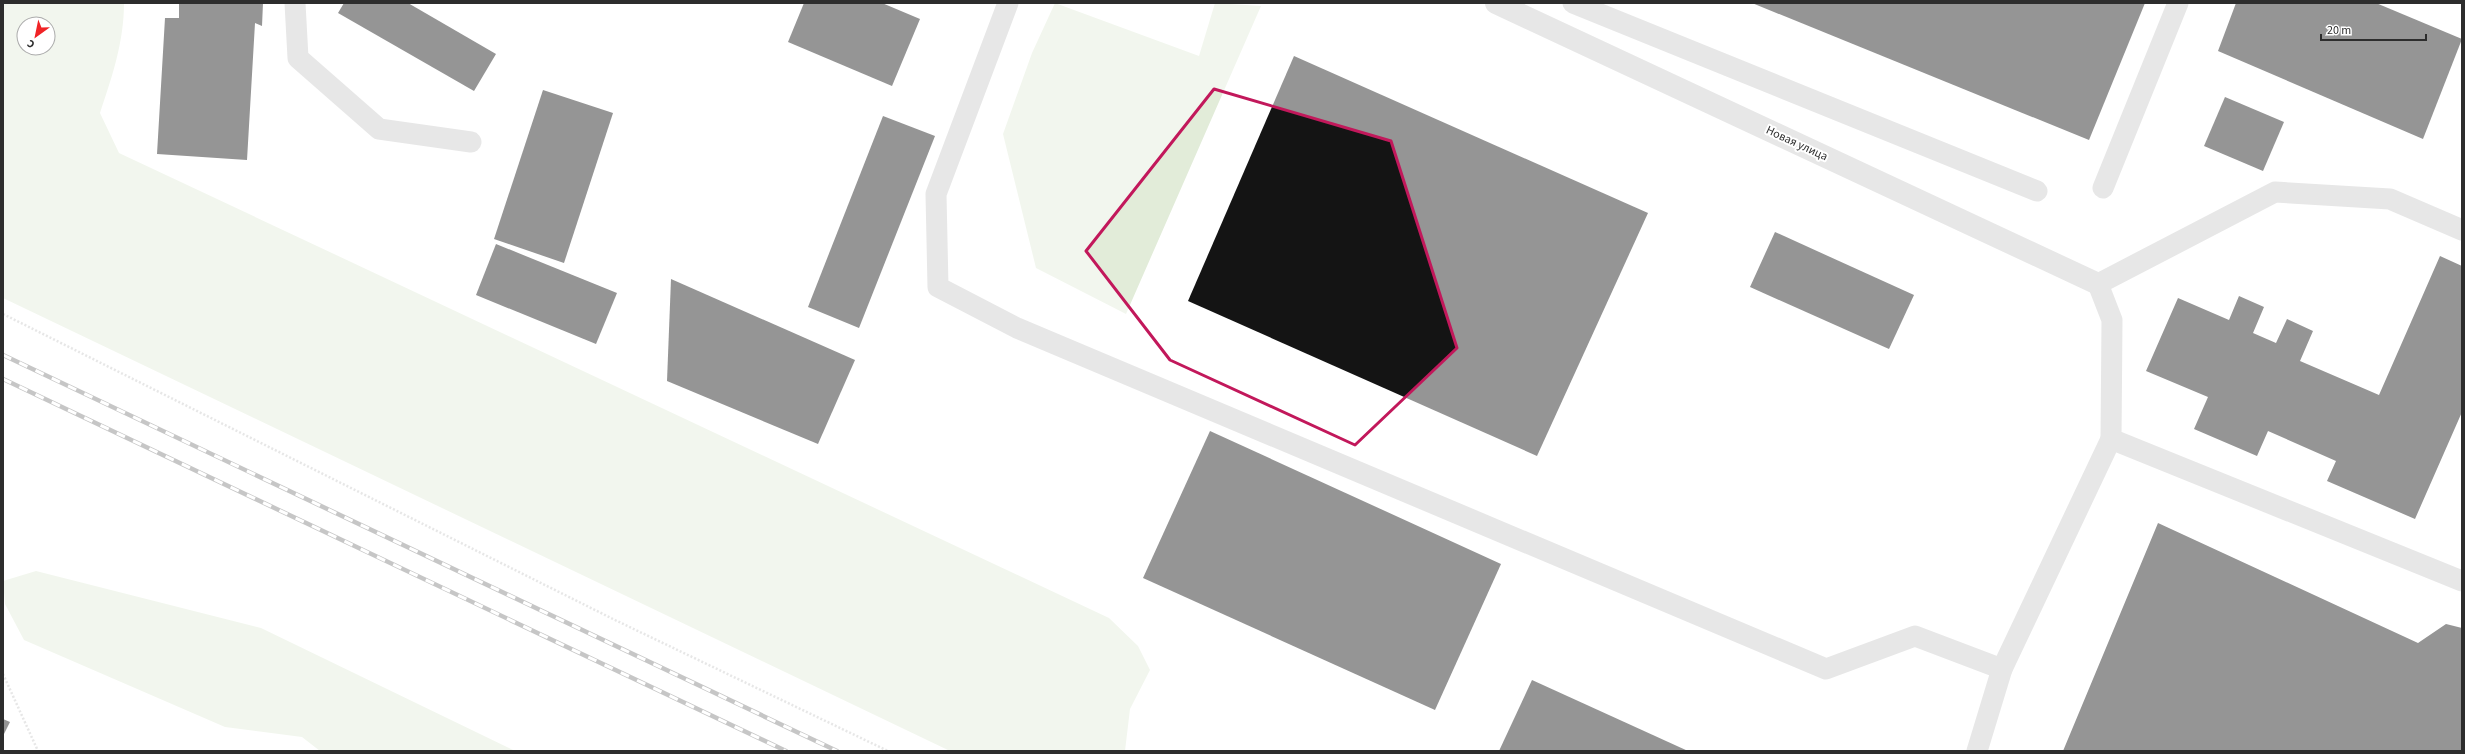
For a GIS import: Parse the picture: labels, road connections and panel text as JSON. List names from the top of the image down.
{
  "streets": {
    "street": ["Новая улица"]
  },
  "scale_bar": "20 m",
  "north": "bottom left"
}
